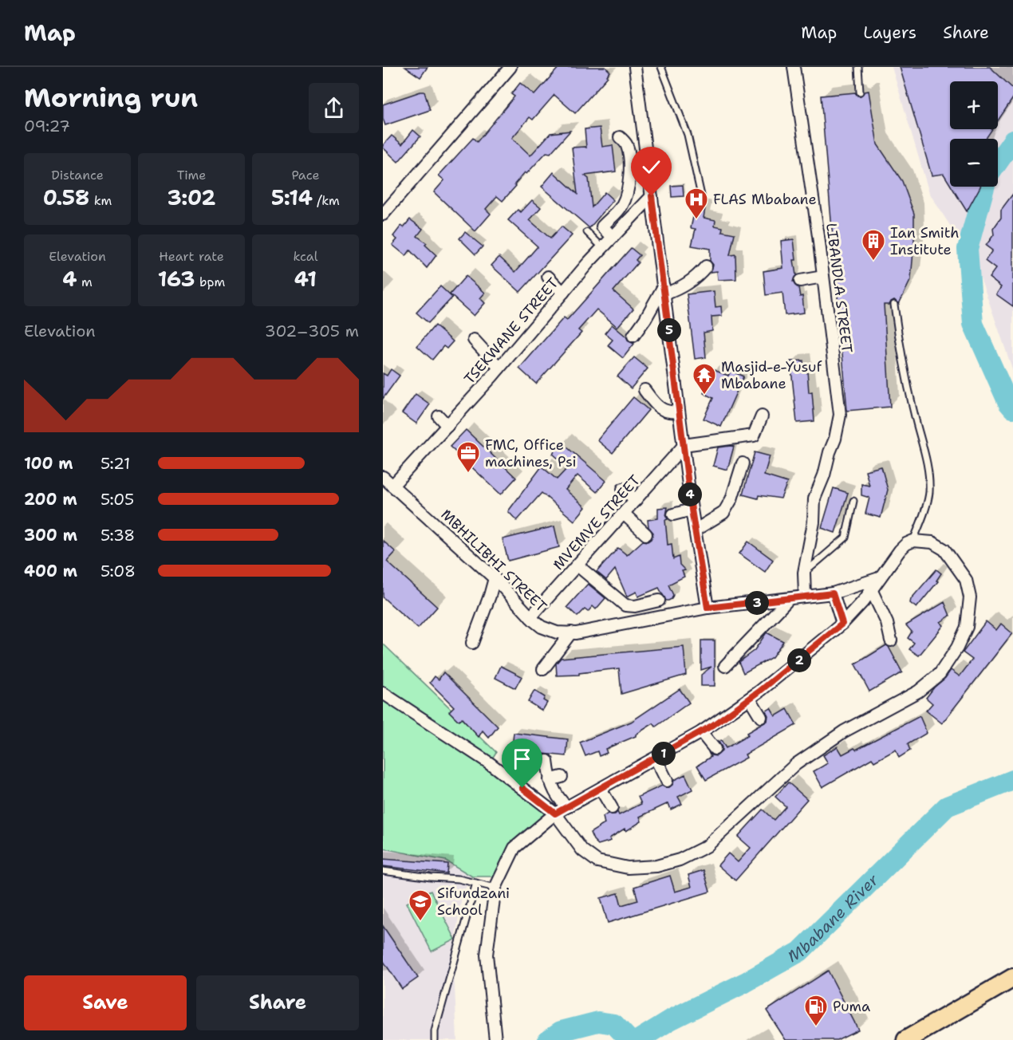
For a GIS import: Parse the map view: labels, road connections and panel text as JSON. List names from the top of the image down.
{
  "streets": {
    "street": [
      "LIBANDLA STREET",
      "TSEKWANE STREET",
      "MVEMVE STREET",
      "MBHILIBHI STREET"
    ]
  },
  "crossings": [
    ["LIBANDLA STREET", "MBHILIBHI STREET"],
    ["TSEKWANE STREET", "MBHILIBHI STREET"],
    ["MVEMVE STREET", "MBHILIBHI STREET"]
  ],
  "water": ["Mbabane River"],
  "places": {
    "hospital": ["FLAS Mbabane"],
    "building": ["Ian Smith Institute"],
    "temple": ["Masjid-e-Yusuf Mbabane"],
    "office": ["FMC, Office machines, Psi"],
    "school or university": ["Sifundzani School"],
    "fuel station": ["Puma"]
  },
  "page": {
    "header": "Map",
    "nav": ["Map", "Layers", "Share"],
    "heading": ["Morning run", "09:27"],
    "map_buttons": ["+", "−"],
    "stats": [
      ["Distance", "0.58 km"],
      ["Time", "3:02"],
      ["Pace", "5:14 /km"],
      ["Elevation", "4 m"],
      ["Heart rate", "163 bpm"],
      ["kcal", "41"]
    ],
    "chart": ["Elevation", "302–305 m"],
    "pins": [
      "5",
      "4",
      "3",
      "2",
      "1"
    ],
    "list": [
      {
        "name": "100 m",
        "note": "5:21"
      },
      {
        "name": "200 m",
        "note": "5:05"
      },
      {
        "name": "300 m",
        "note": "5:38"
      },
      {
        "name": "400 m",
        "note": "5:08"
      }
    ],
    "buttons": ["Save", "Share"]
  }
}
